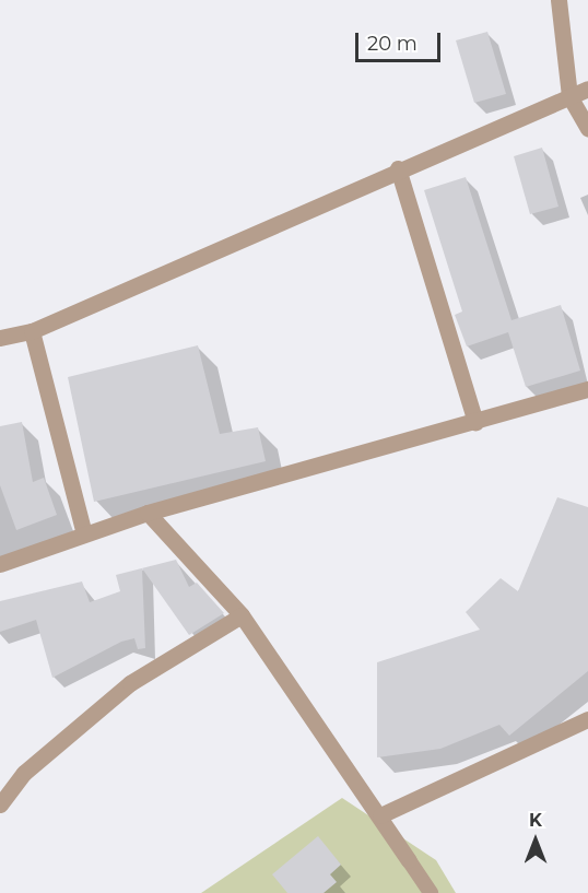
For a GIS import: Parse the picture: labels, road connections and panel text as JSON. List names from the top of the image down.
{
  "scale_bar": "20 m",
  "north": "top"
}
